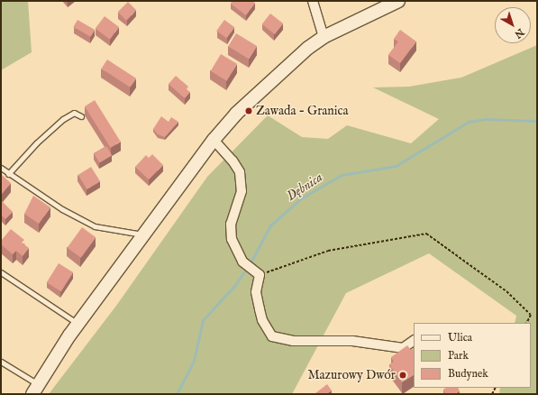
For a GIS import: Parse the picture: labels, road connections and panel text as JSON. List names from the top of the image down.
{
  "water": ["Dębnica"],
  "places": ["Zawada - Granica", "Mazurowy Dwór"],
  "legend": ["Ulica", "Park", "Budynek"],
  "north": "bottom right"
}
